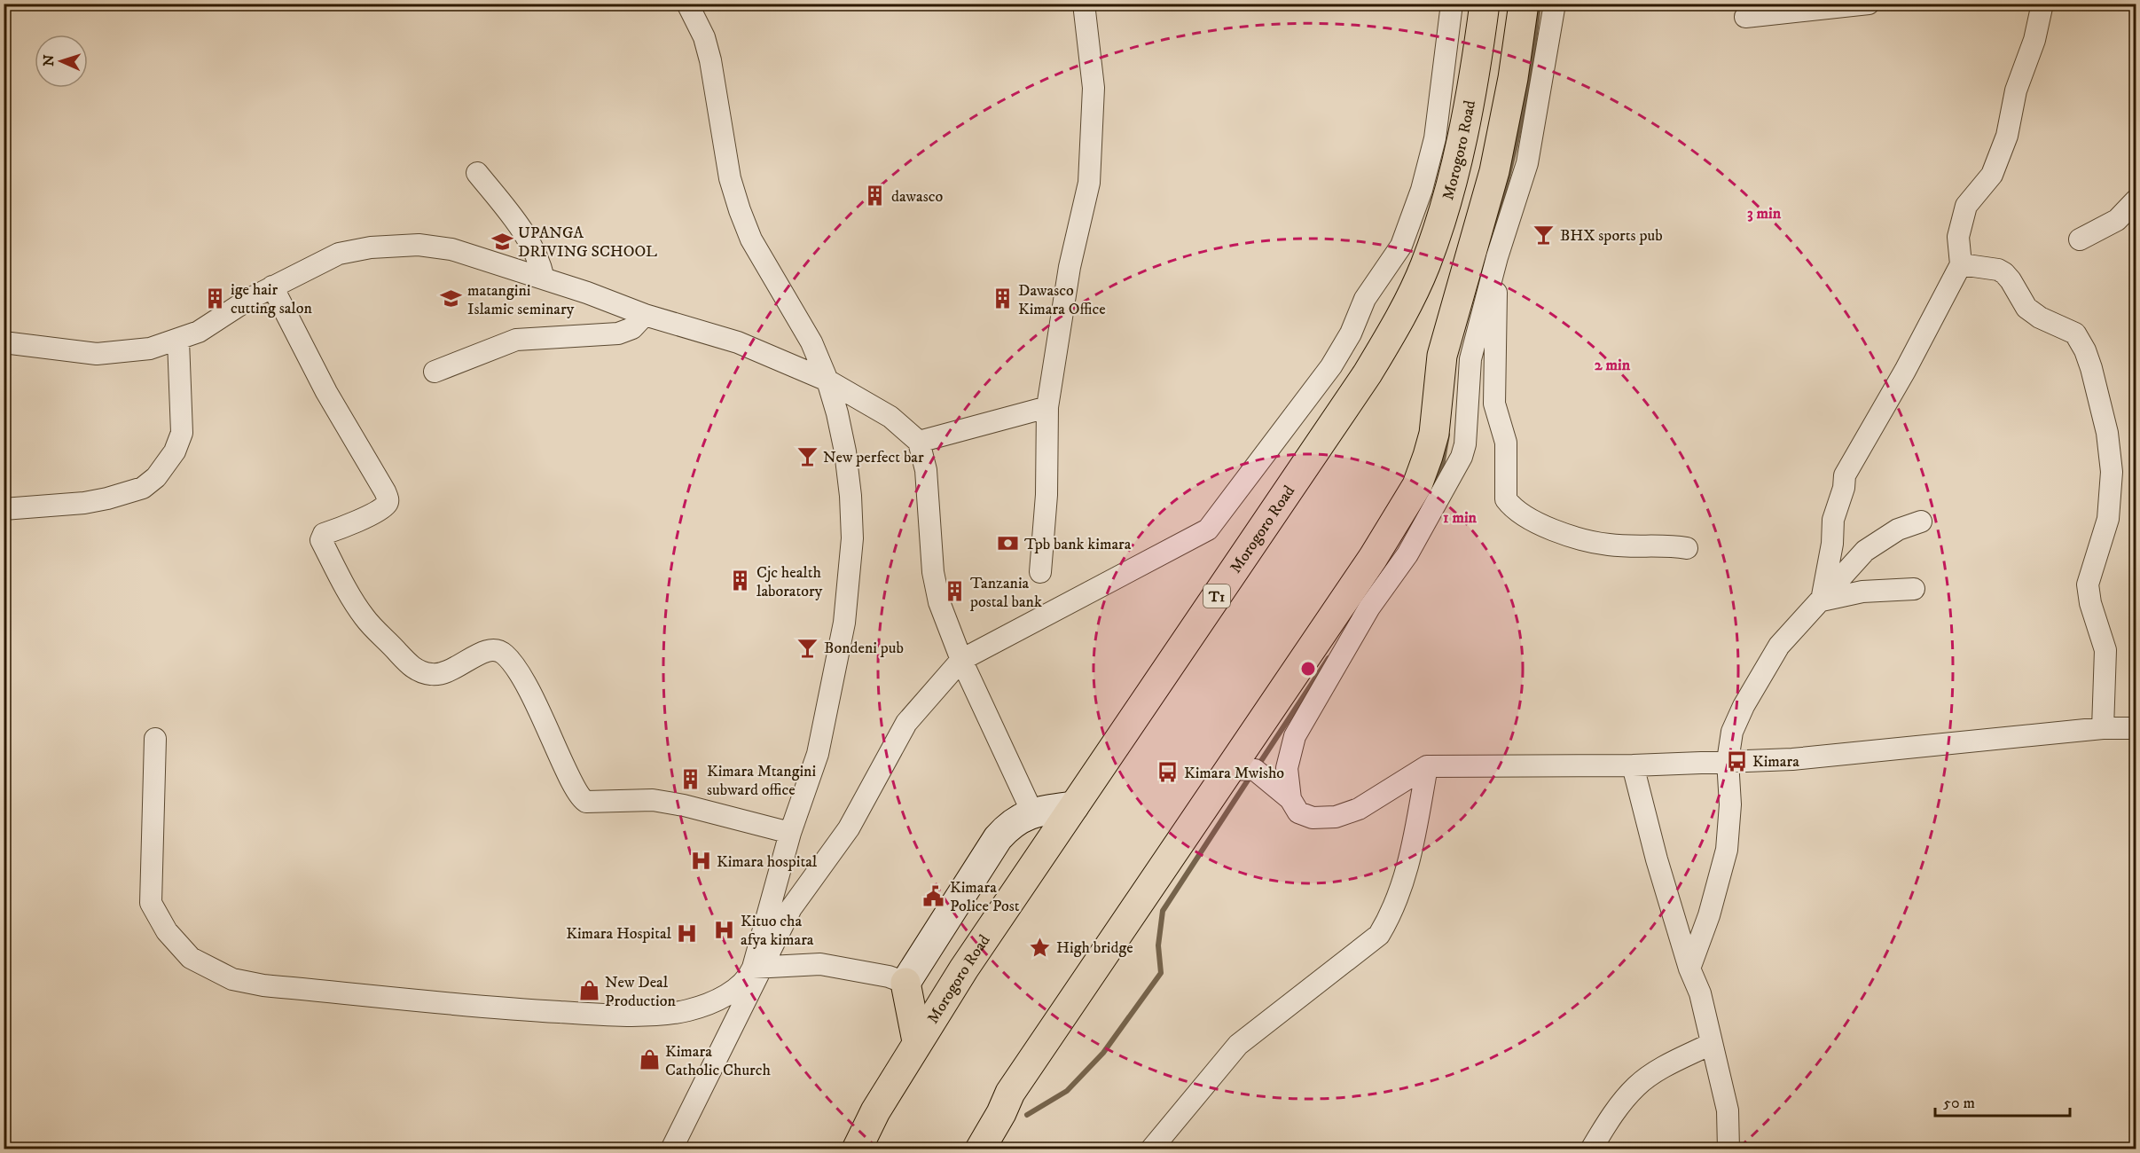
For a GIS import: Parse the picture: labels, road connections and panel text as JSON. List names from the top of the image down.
{
  "streets": {
    "highway": ["Morogoro Road", "T1"]
  },
  "places": {
    "building": [
      "dawasco",
      "ige hair cutting salon",
      "Dawasco Kimara Office",
      "Cjc health laboratory",
      "Tanzania postal bank",
      "Kimara Mtangini subward office"
    ],
    "bar": ["BHX sports pub", "New perfect bar", "Bondeni pub"],
    "school or university": ["UPANGA DRIVING SCHOOL", "matangini Islamic seminary"],
    "bank": ["Tpb bank kimara"],
    "bus stop": ["Kimara", "Kimara Mwisho"],
    "hospital": ["Kimara hospital", "Kituo cha afya kimara", "Kimara Hospital"],
    "public building": ["Kimara Police Post"],
    "place": ["High bridge"],
    "shop": ["New Deal Production", "Kimara Catholic Church"]
  },
  "scale_bar": "50 m",
  "north": "left",
  "rings": ["3 min", "2 min", "1 min"]
}
